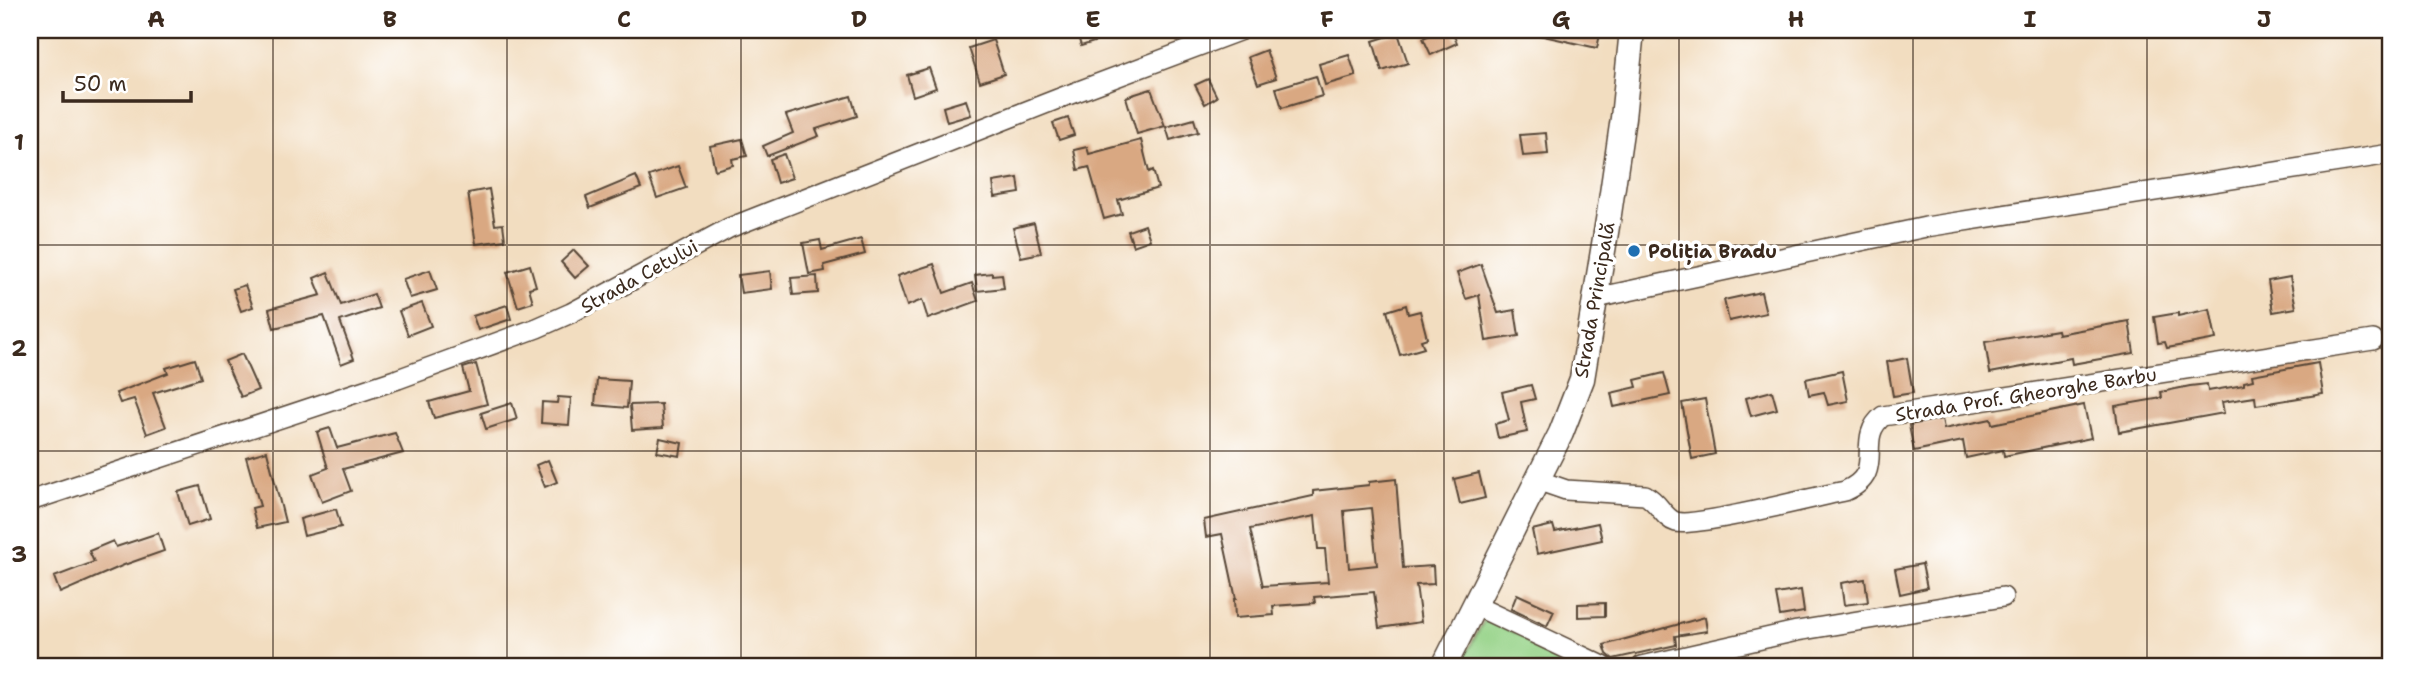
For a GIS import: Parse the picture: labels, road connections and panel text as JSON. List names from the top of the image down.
{
  "streets": {
    "main road": ["Strada Principală"],
    "street": ["Strada Cetului", "Strada Prof. Gheorghe Barbu"]
  },
  "crossings": [
    ["Strada Principală", "Strada Prof. Gheorghe Barbu"]
  ],
  "places": ["Poliția Bradu"],
  "scale_bar": "50 m",
  "grid": {
    "columns": [
      "A",
      "B",
      "C",
      "D",
      "E",
      "F",
      "G",
      "H",
      "I",
      "J"
    ],
    "rows": ["1", "2", "3"]
  }
}
